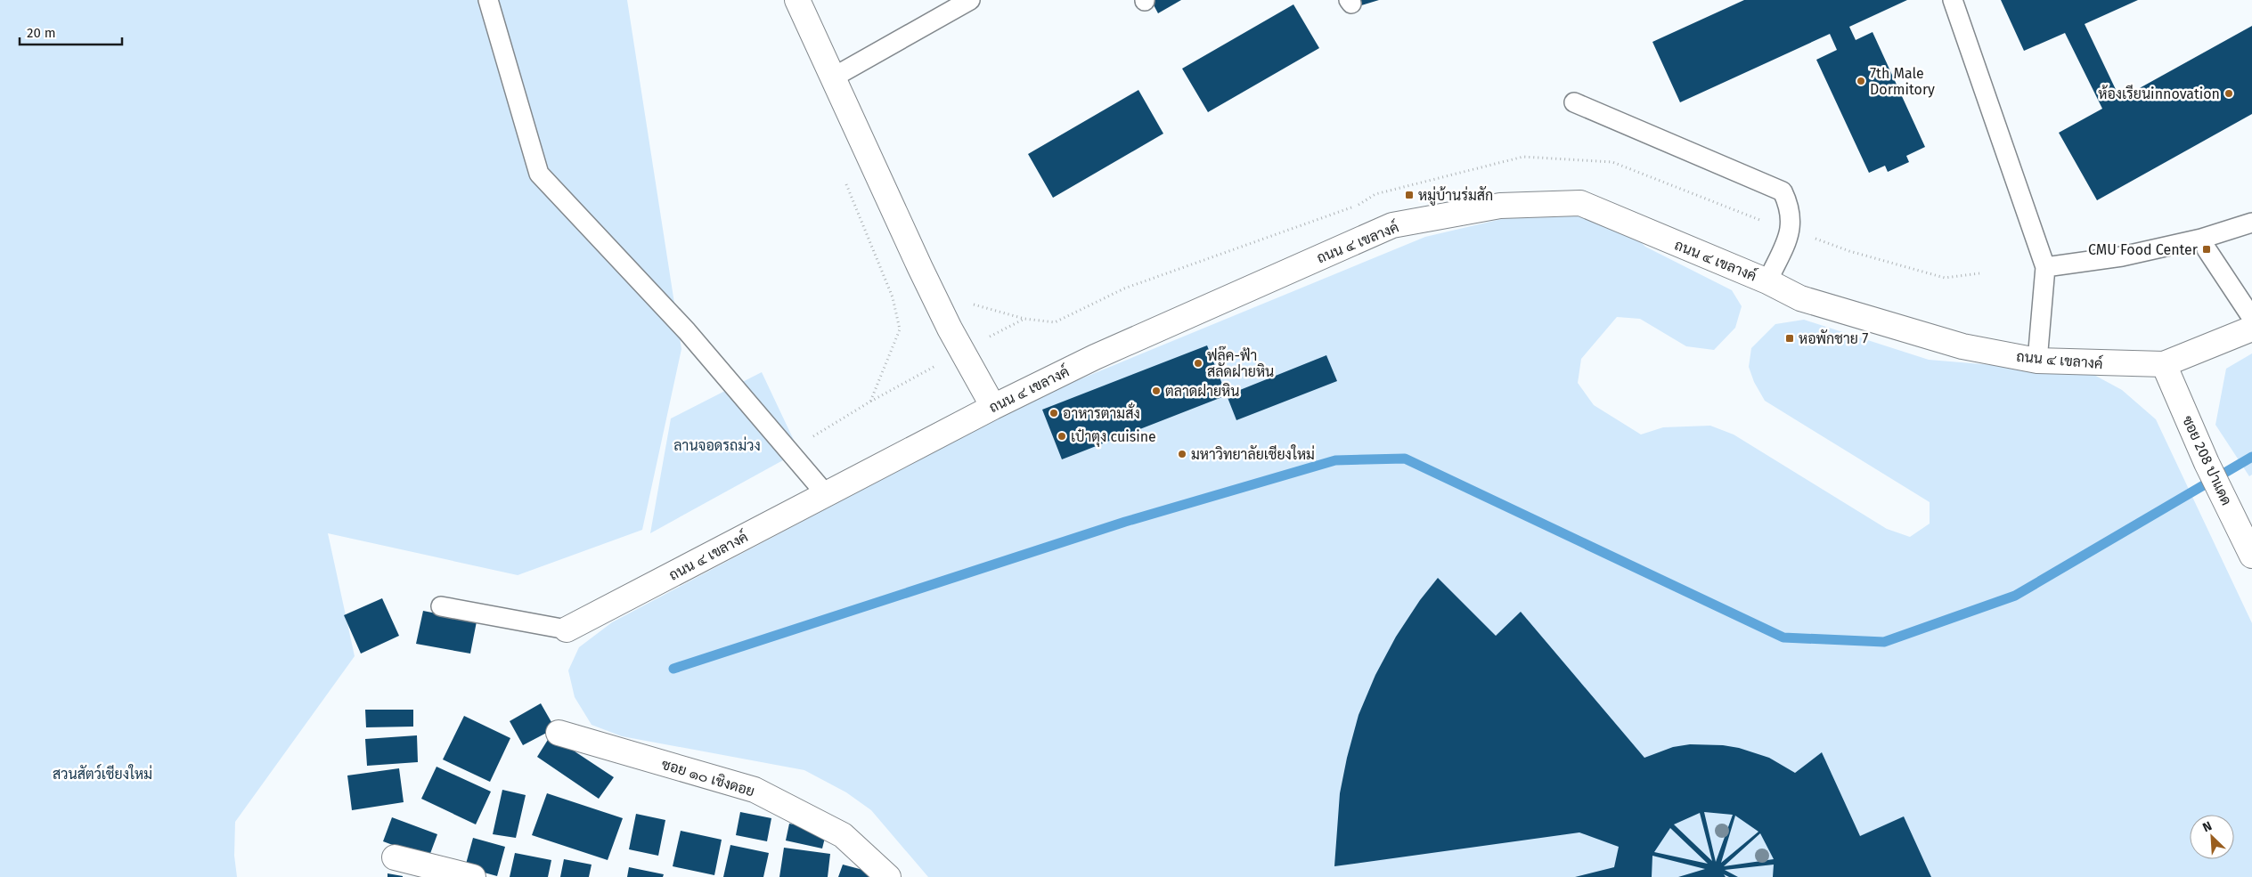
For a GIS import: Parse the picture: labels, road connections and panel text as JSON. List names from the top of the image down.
{
  "streets": {
    "street": ["ถนน ๔ เขลางค์", "ซอย 208 ปาแดด", "ซอย ๑๐ เชิงดอย"]
  },
  "crossings": [
    ["ถนน ๔ เขลางค์", "ซอย 208 ปาแดด"]
  ],
  "parks": ["ลานจอดรถม่วง", "สวนสัตว์เชียงใหม่"],
  "places": {
    "other": [
      "7th Male Dormitory",
      "ห้องเรียนinnovation",
      "ฟลุ๊ค-ฟ้า สลัดฝายหิน",
      "ตลาดฝายหิน",
      "อาหารตามสั่ง",
      "เป๋าตุง cuisine",
      "มหาวิทยาลัยเชียงใหม่"
    ],
    "transit": ["หมู่บ้านร่มสัก", "CMU Food Center", "หอพักชาย 7"]
  },
  "scale_bar": "20 m",
  "north": "top left"
}
